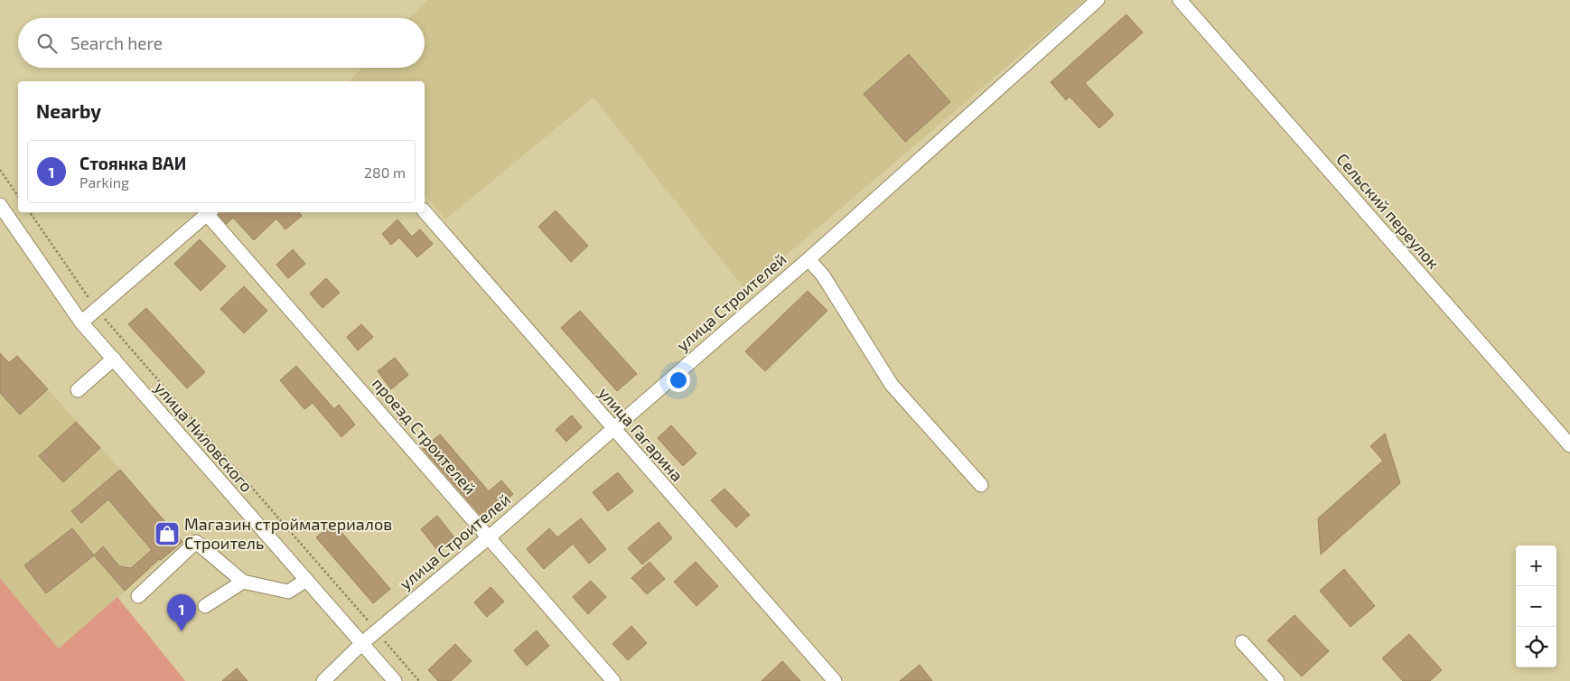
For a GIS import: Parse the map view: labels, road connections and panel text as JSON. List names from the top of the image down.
{
  "streets": {
    "street": [
      "Сельский переулок",
      "улица Строителей",
      "улица Гагарина",
      "проезд Строителей",
      "улица Ниловского"
    ]
  },
  "crossings": [
    ["улица Строителей", "улица Гагарина"],
    ["улица Строителей", "проезд Строителей"],
    ["улица Строителей", "улица Ниловского"]
  ],
  "places": {
    "shop": ["Магазин стройматериалов Строитель"]
  },
  "page": {
    "search": "Search here",
    "heading": "Nearby",
    "list": [
      {
        "mark": "1",
        "name": "Стоянка ВАИ",
        "note": "Parking",
        "value": "280 m"
      }
    ],
    "map_buttons": ["+", "−"],
    "pins": "1"
  }
}
